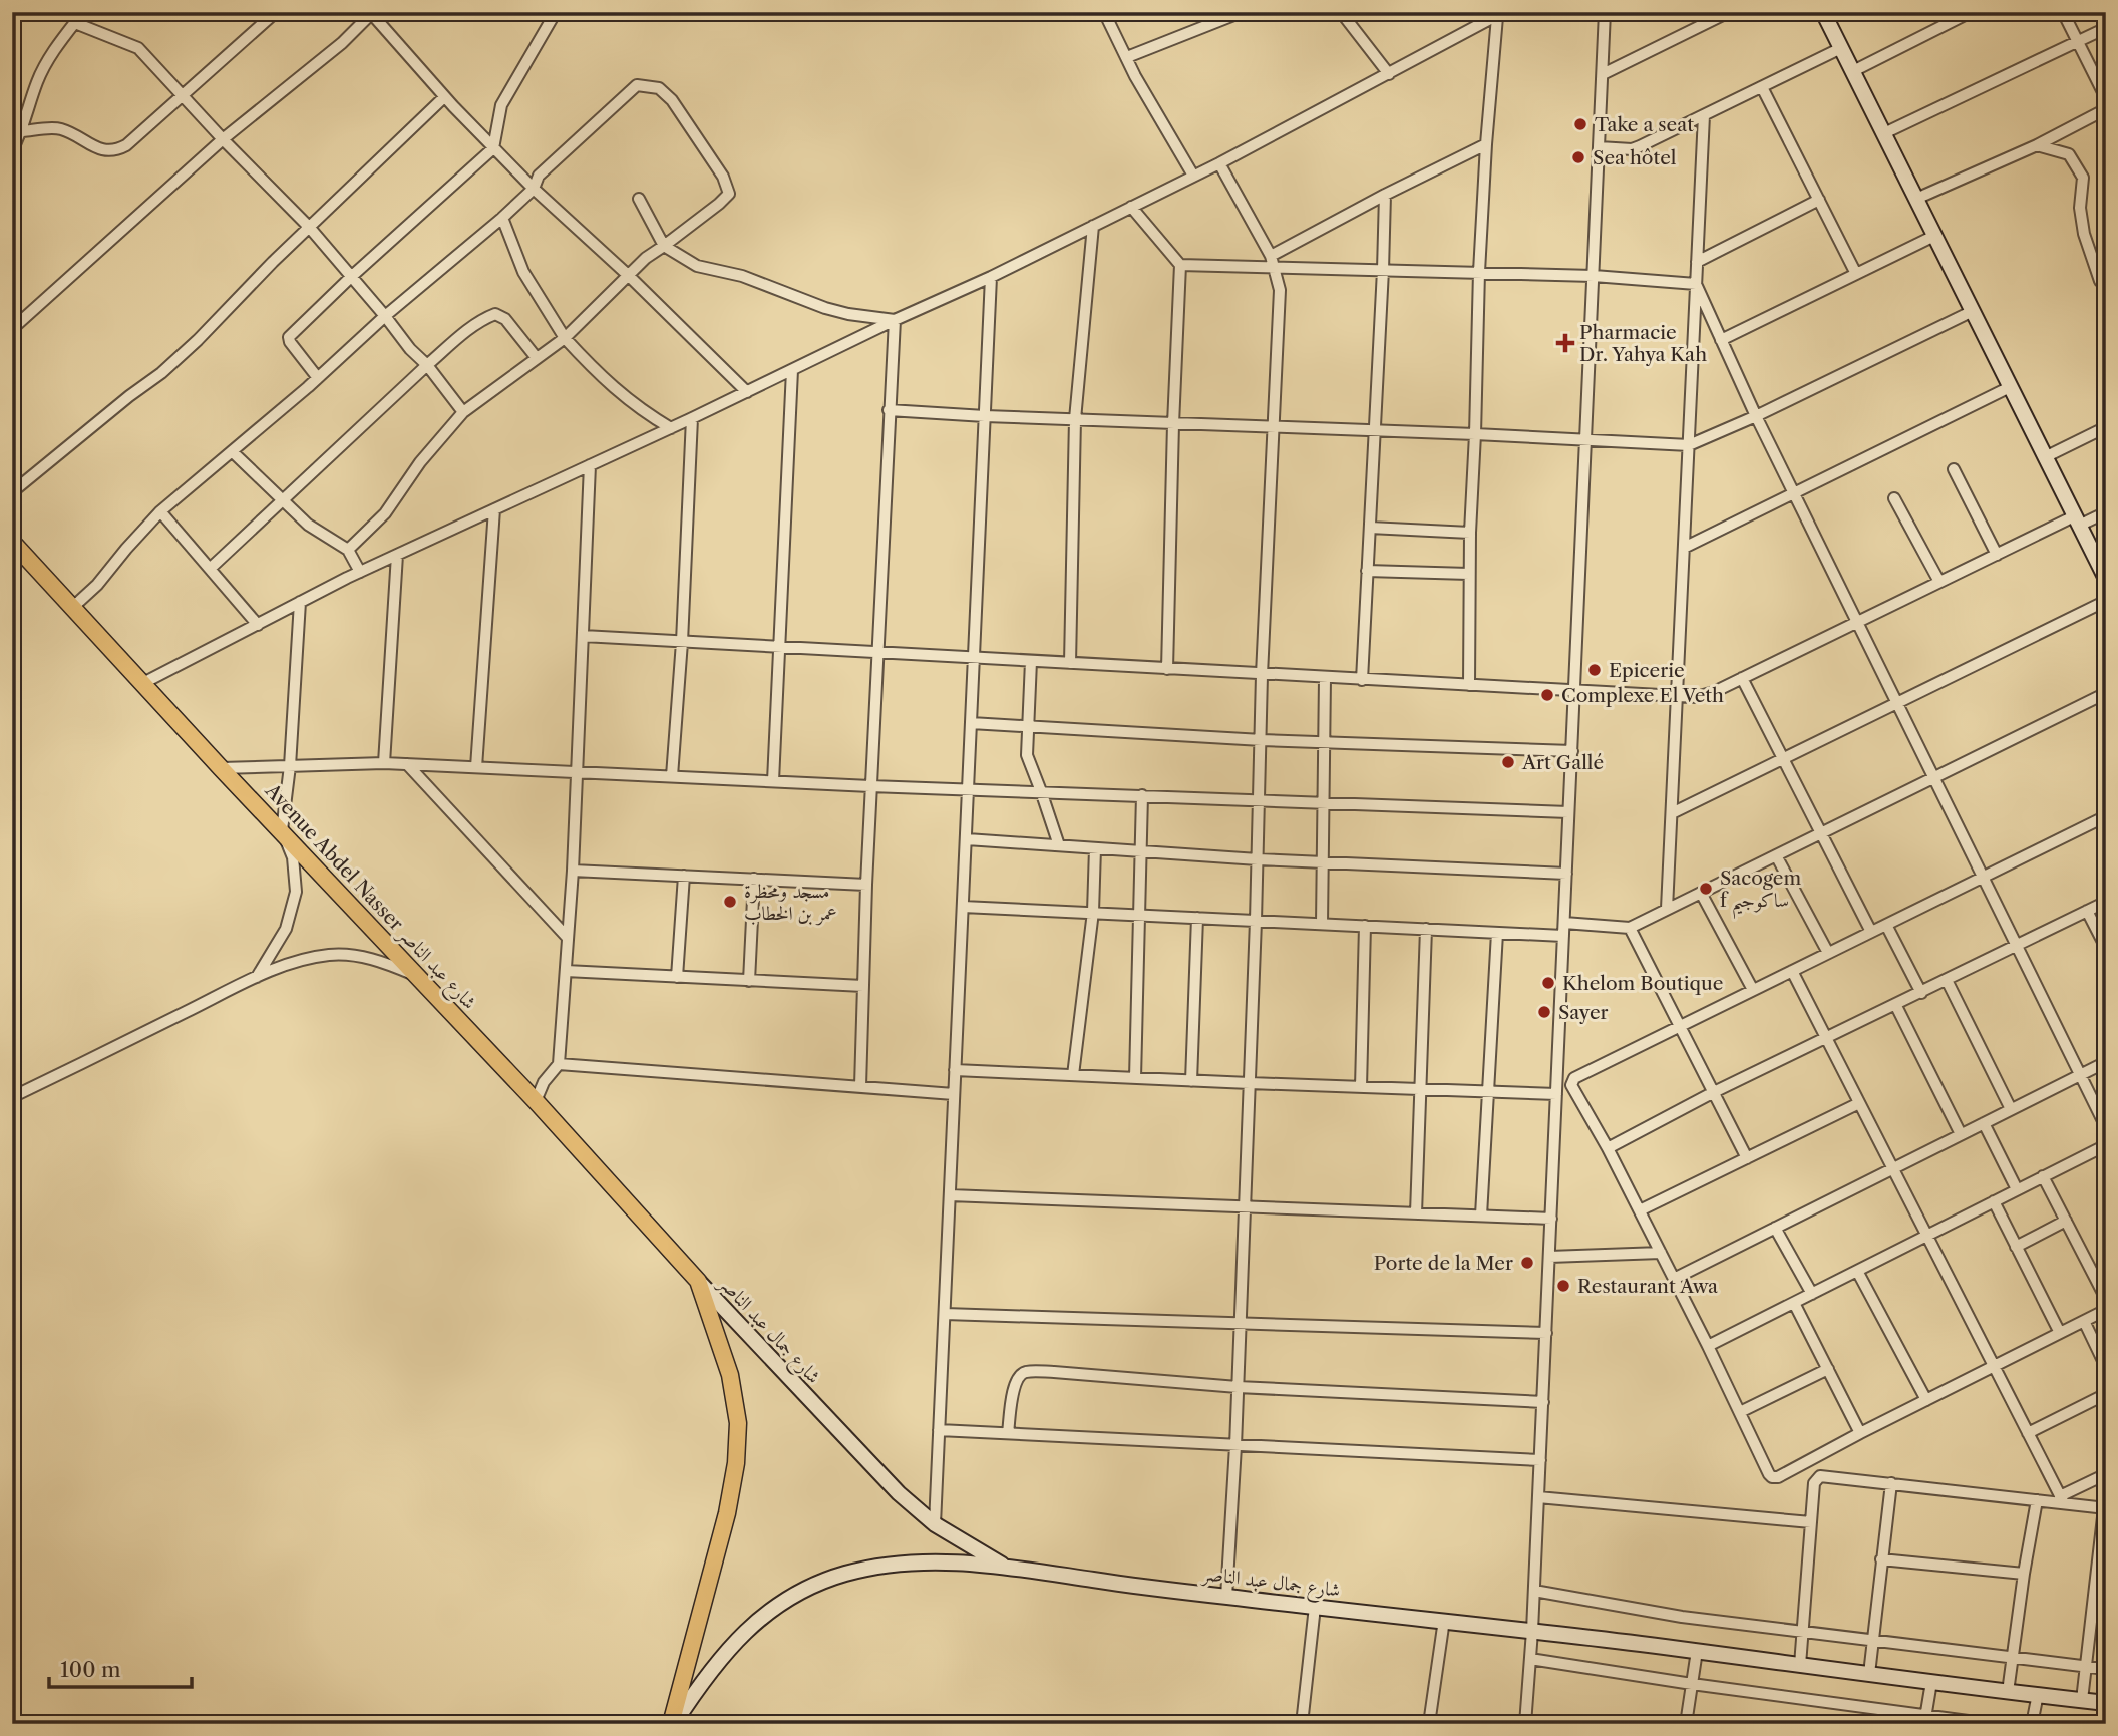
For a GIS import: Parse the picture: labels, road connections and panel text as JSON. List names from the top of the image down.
{
  "streets": {
    "main road": ["Avenue Abdel Nasser شارع عبد الناصر", "شارع جمال عبد الناصر"]
  },
  "crossings": [
    ["Avenue Abdel Nasser شارع عبد الناصر", "شارع جمال عبد الناصر"]
  ],
  "places": {
    "other": [
      "Take a seat",
      "Sea hôtel",
      "Epicerie",
      "Complexe El Veth",
      "Art Gallé",
      "Sacogem f ساكوجيم",
      "مسجد ومحظرة عمر بن الخطاب",
      "Khelom Boutique",
      "Sayer",
      "Porte de la Mer",
      "Restaurant Awa"
    ],
    "health": ["Pharmacie Dr. Yahya Kah"]
  },
  "scale_bar": "100 m"
}
